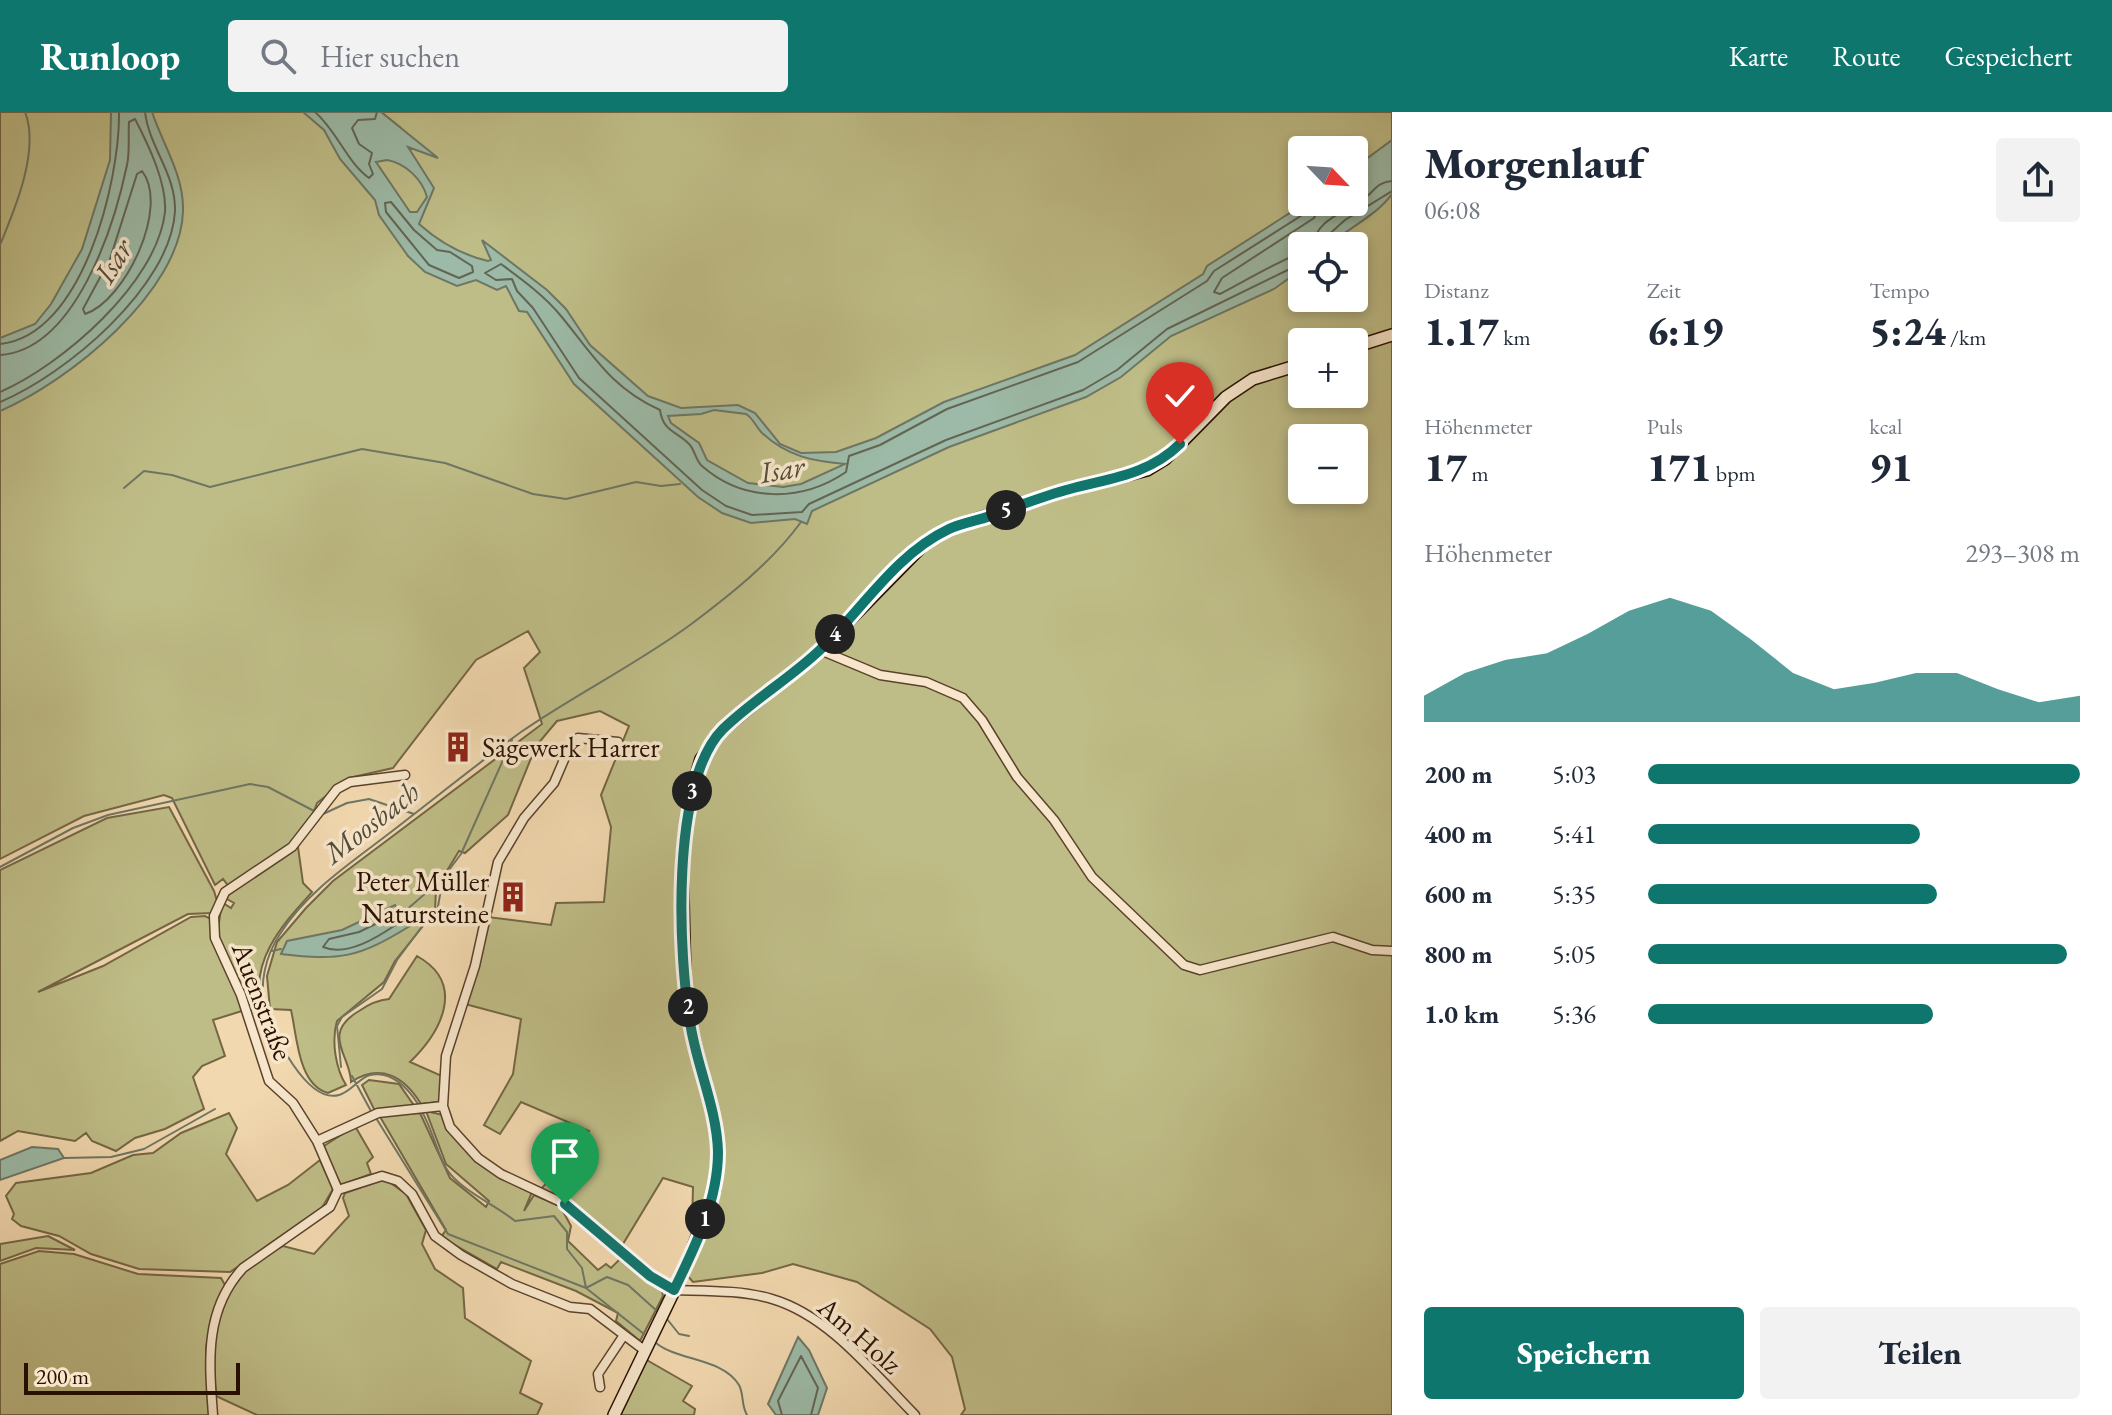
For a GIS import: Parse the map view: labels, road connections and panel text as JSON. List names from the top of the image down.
{
  "streets": {
    "street": ["Auenstraße", "Am Holz"]
  },
  "water": ["Isar", "Moosbach"],
  "places": {
    "building": ["Sägewerk Harrer", "Peter Müller Natursteine"]
  },
  "scale_bar": "200 m",
  "north": "bottom right",
  "page": {
    "header": "Runloop",
    "search": "Hier suchen",
    "nav": ["Karte", "Route", "Gespeichert"],
    "heading": ["Morgenlauf", "06:08"],
    "map_buttons": ["+", "−"],
    "stats": [
      ["Distanz", "1.17 km"],
      ["Zeit", "6:19"],
      ["Tempo", "5:24 /km"],
      ["Höhenmeter", "17 m"],
      ["Puls", "171 bpm"],
      ["kcal", "91"]
    ],
    "pins": [
      "5",
      "4",
      "3",
      "2",
      "1"
    ],
    "chart": ["Höhenmeter", "293–308 m"],
    "list": [
      {
        "name": "200 m",
        "note": "5:03"
      },
      {
        "name": "400 m",
        "note": "5:41"
      },
      {
        "name": "600 m",
        "note": "5:35"
      },
      {
        "name": "800 m",
        "note": "5:05"
      },
      {
        "name": "1.0 km",
        "note": "5:36"
      }
    ],
    "buttons": ["Speichern", "Teilen"],
    "scale": "200 m"
  }
}
